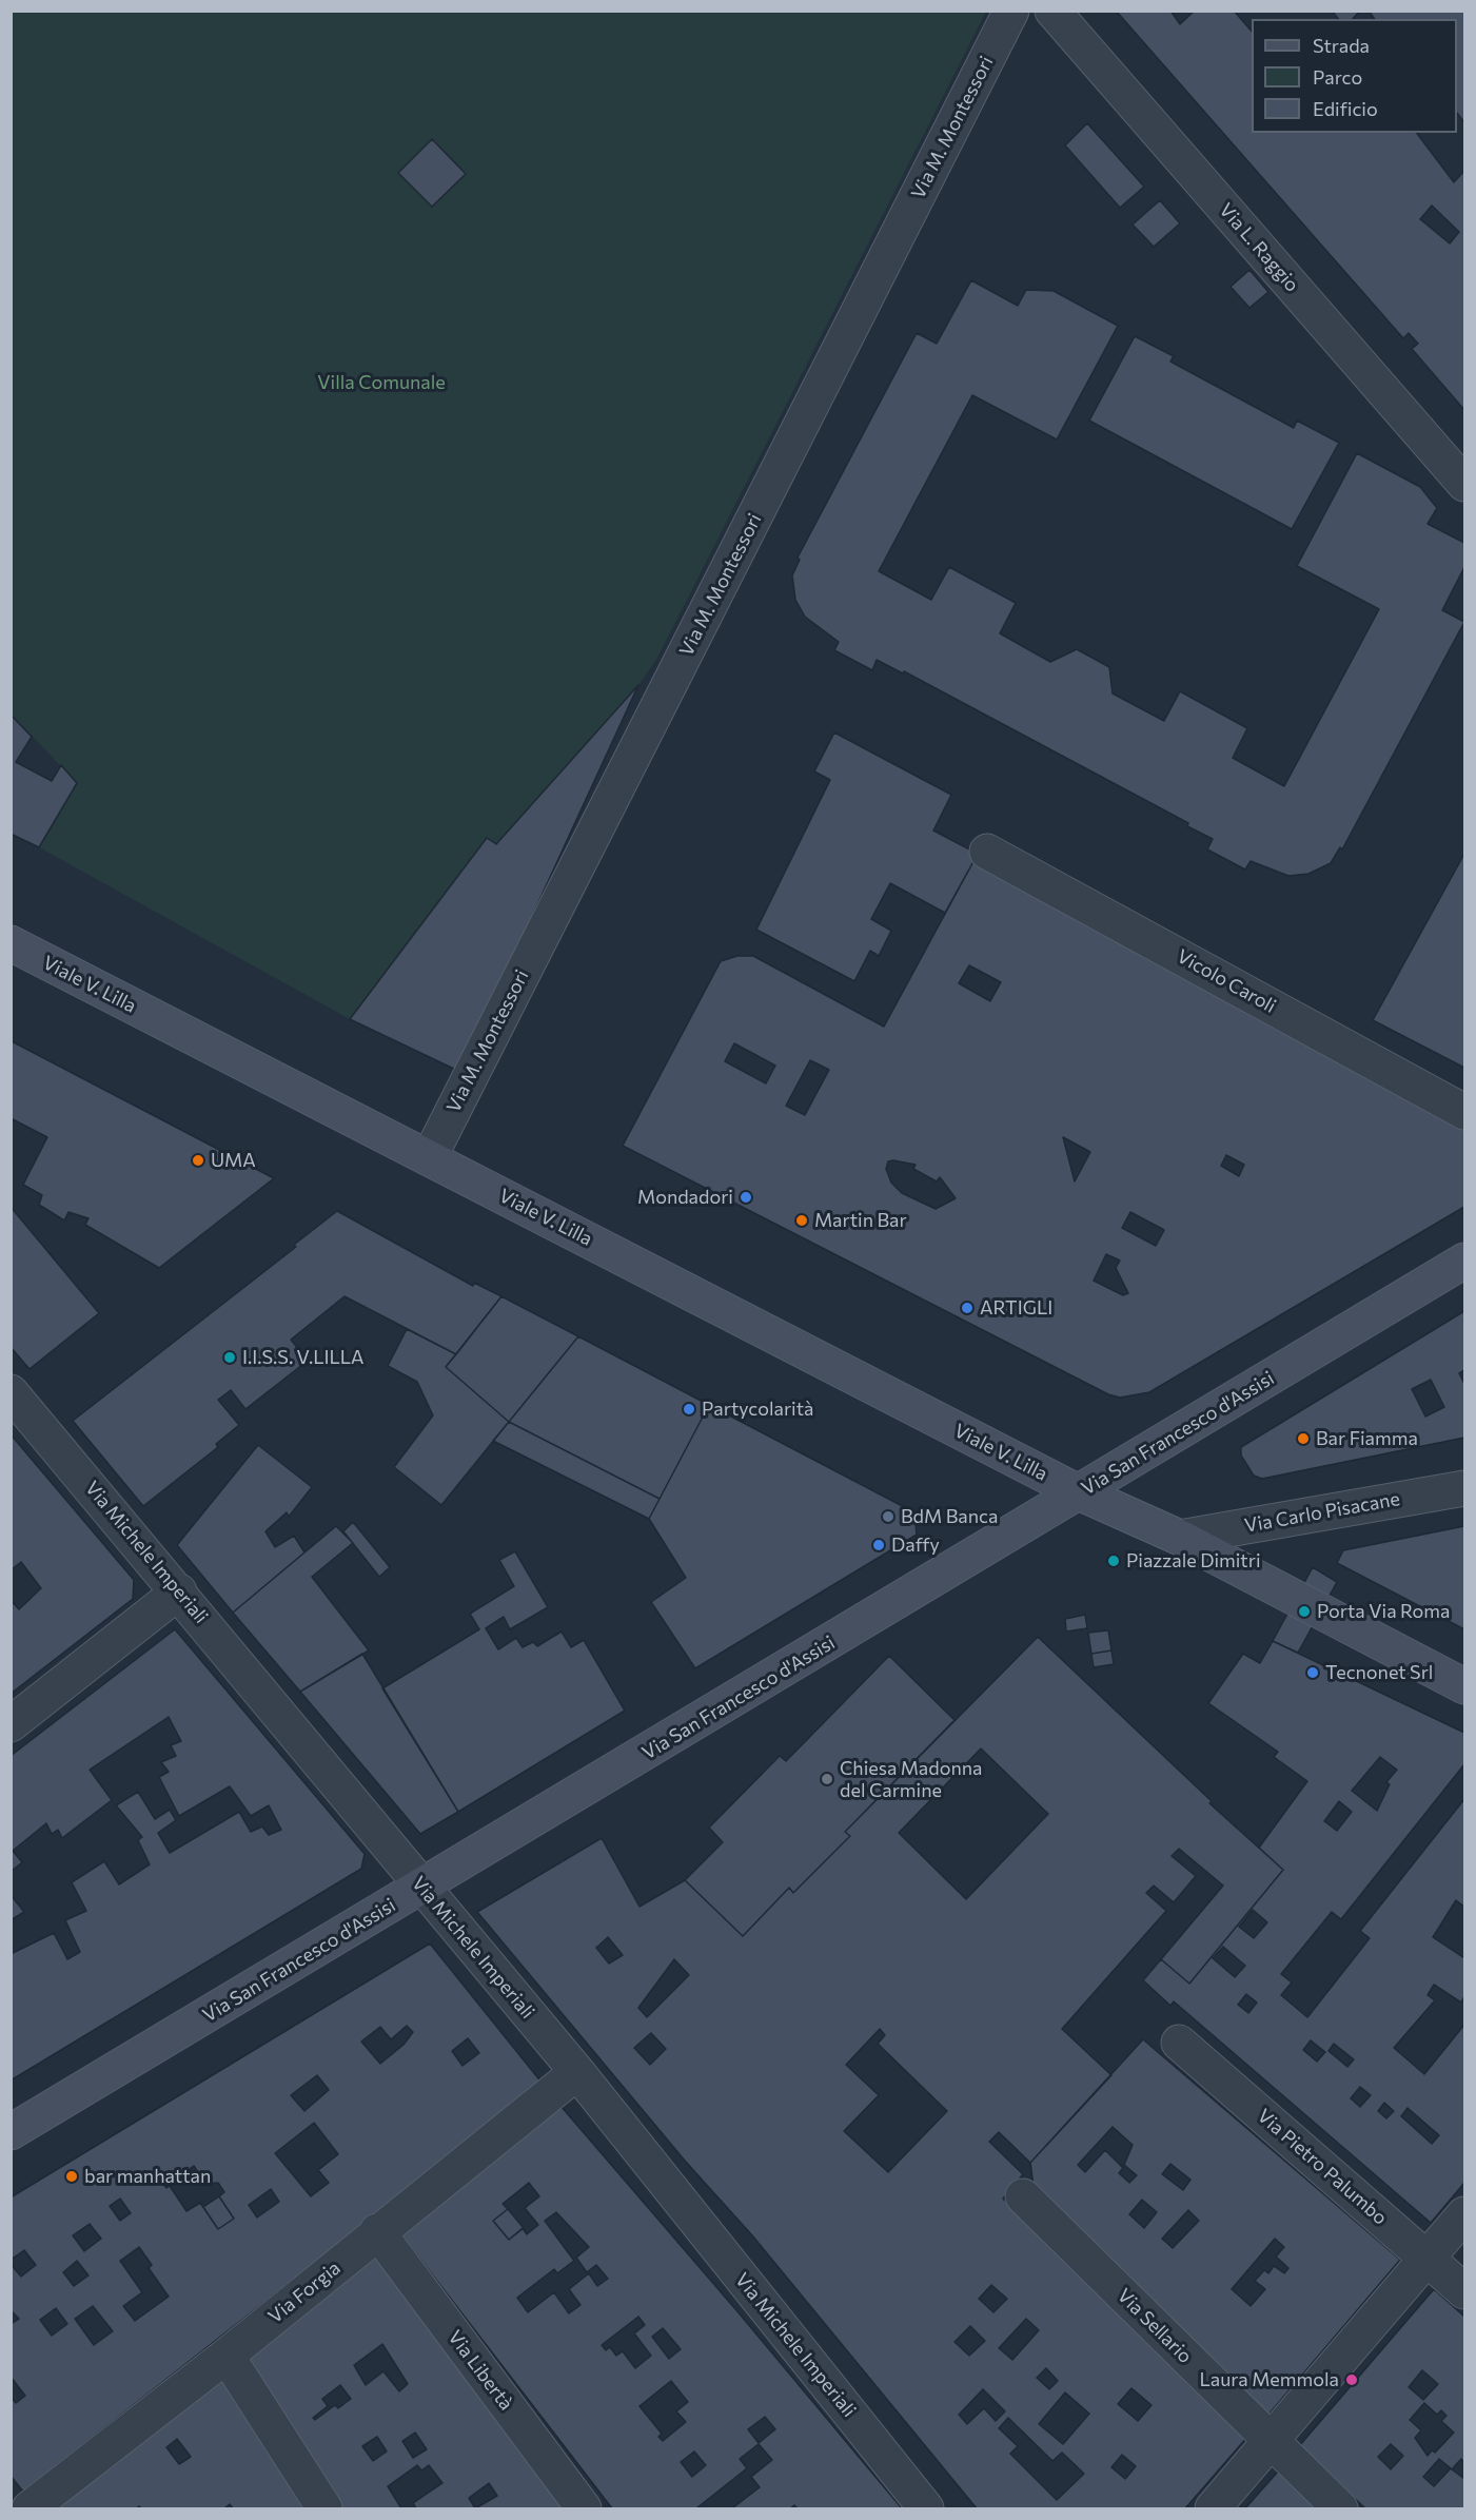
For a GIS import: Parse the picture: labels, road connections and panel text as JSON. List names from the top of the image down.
{
  "streets": {
    "street": [
      "Via M. Montessori",
      "Via L. Raggio",
      "Vicolo Caroli",
      "Viale V. Lilla",
      "Via San Francesco d'Assisi",
      "Via Carlo Pisacane",
      "Via Michele Imperiali",
      "Via Pietro Palumbo",
      "Via Forgia",
      "Via Sellario",
      "Via Libertà"
    ]
  },
  "crossings": [
    ["Via M. Montessori", "Viale V. Lilla"],
    ["Viale V. Lilla", "Via San Francesco d'Assisi"],
    ["Viale V. Lilla", "Via Carlo Pisacane"],
    ["Via San Francesco d'Assisi", "Via Michele Imperiali"],
    ["Via Michele Imperiali", "Via Forgia"],
    ["Via Forgia", "Via Libertà"]
  ],
  "parks": ["Villa Comunale"],
  "places": [
    "UMA",
    "Mondadori",
    "Martin Bar",
    "ARTIGLI",
    "I.I.S.S. V.LILLA",
    "Partycolarità",
    "Bar Fiamma",
    "BdM Banca",
    "Daffy",
    "Piazzale Dimitri",
    "Porta Via Roma",
    "Tecnonet Srl",
    "Chiesa Madonna del Carmine",
    "bar manhattan",
    "Laura Memmola"
  ],
  "legend": ["Strada", "Parco", "Edificio"]
}
